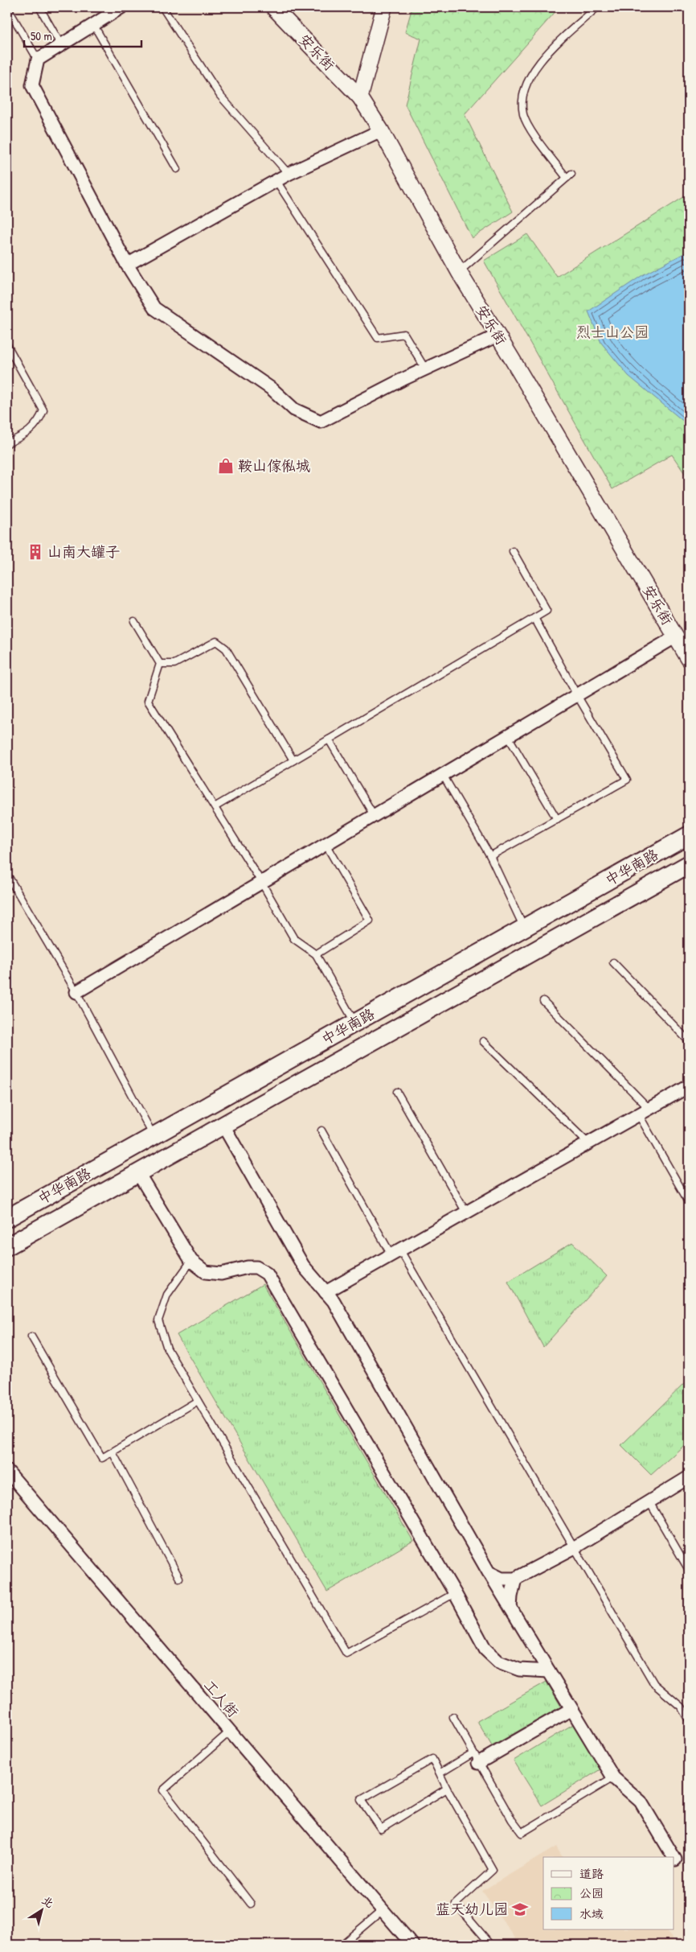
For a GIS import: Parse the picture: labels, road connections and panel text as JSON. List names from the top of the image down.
{
  "streets": {
    "main road": ["中华南路"],
    "street": ["安乐街", "工人街"]
  },
  "parks": ["烈士山公园"],
  "places": {
    "shop": ["鞍山傢俬城"],
    "building": ["山南大罐子"],
    "school or university": ["蓝天幼儿园"]
  },
  "legend": ["道路", "公园", "水域"],
  "scale_bar": "50 m",
  "north": "top right"
}
